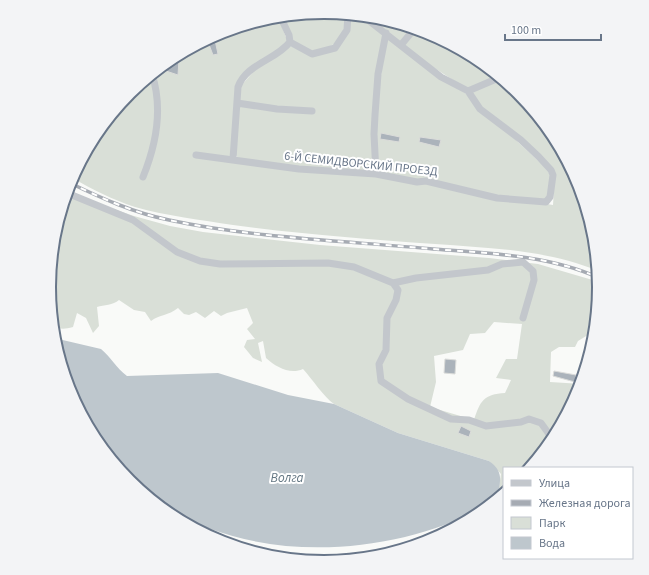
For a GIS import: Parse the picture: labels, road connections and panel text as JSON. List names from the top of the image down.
{
  "streets": {
    "street": ["6-Й СЕМИДВОРСКИЙ ПРОЕЗД"]
  },
  "water": ["Волга"],
  "legend": [
    "Улица",
    "Железная дорога",
    "Парк",
    "Вода"
  ],
  "scale_bar": "100 m"
}
